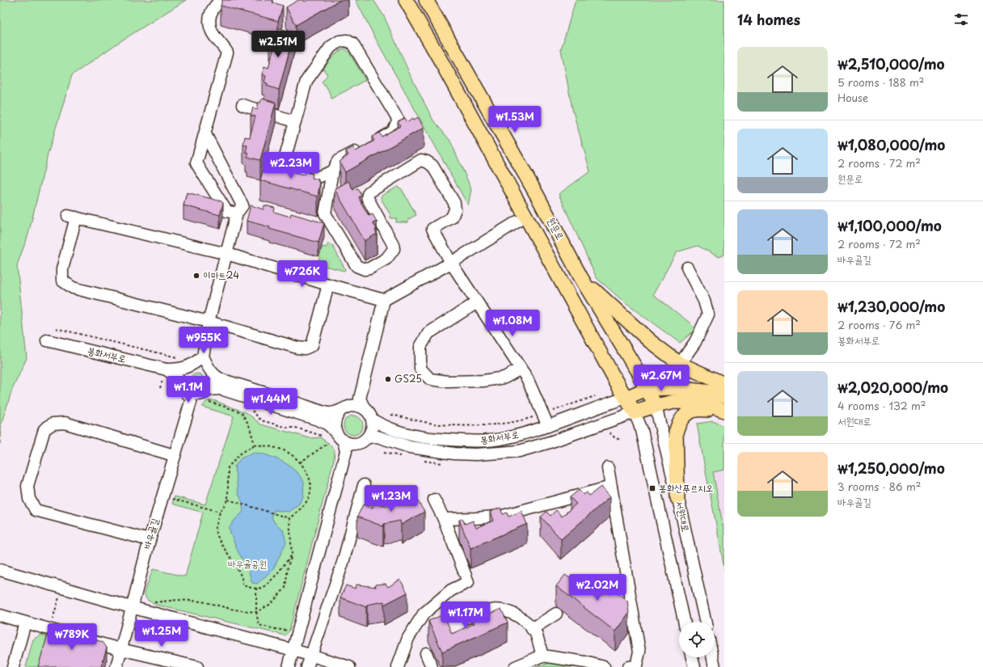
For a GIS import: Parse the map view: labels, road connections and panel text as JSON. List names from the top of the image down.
{
  "streets": {
    "main road": ["원문로"],
    "street": ["봉화서부로", "서원대로", "바우골길"]
  },
  "crossings": [
    ["원문로", "서원대로"]
  ],
  "parks": ["바우골공원"],
  "places": {
    "other": ["이마트24", "GS25"],
    "transit": ["봉화산푸르지오"]
  },
  "page": {
    "heading": "14 homes",
    "price": [
      "₩2.51M",
      "₩1.53M",
      "₩2.23M",
      "₩726K",
      "₩1.08M",
      "₩955K",
      "₩2.67M",
      "₩1.1M",
      "₩1.44M",
      "₩1.23M",
      "₩2.02M",
      "₩1.17M",
      "₩1.25M",
      "₩789K"
    ],
    "list": [
      {
        "name": "₩2,510,000/mo",
        "note": "5 rooms · 188 m² · House"
      },
      {
        "name": "₩1,080,000/mo",
        "note": "2 rooms · 72 m² · 원문로"
      },
      {
        "name": "₩1,100,000/mo",
        "note": "2 rooms · 72 m² · 바우골길"
      },
      {
        "name": "₩1,230,000/mo",
        "note": "2 rooms · 76 m² · 봉화서부로"
      },
      {
        "name": "₩2,020,000/mo",
        "note": "4 rooms · 132 m² · 서원대로"
      },
      {
        "name": "₩1,250,000/mo",
        "note": "3 rooms · 86 m² · 바우골길"
      }
    ]
  }
}
